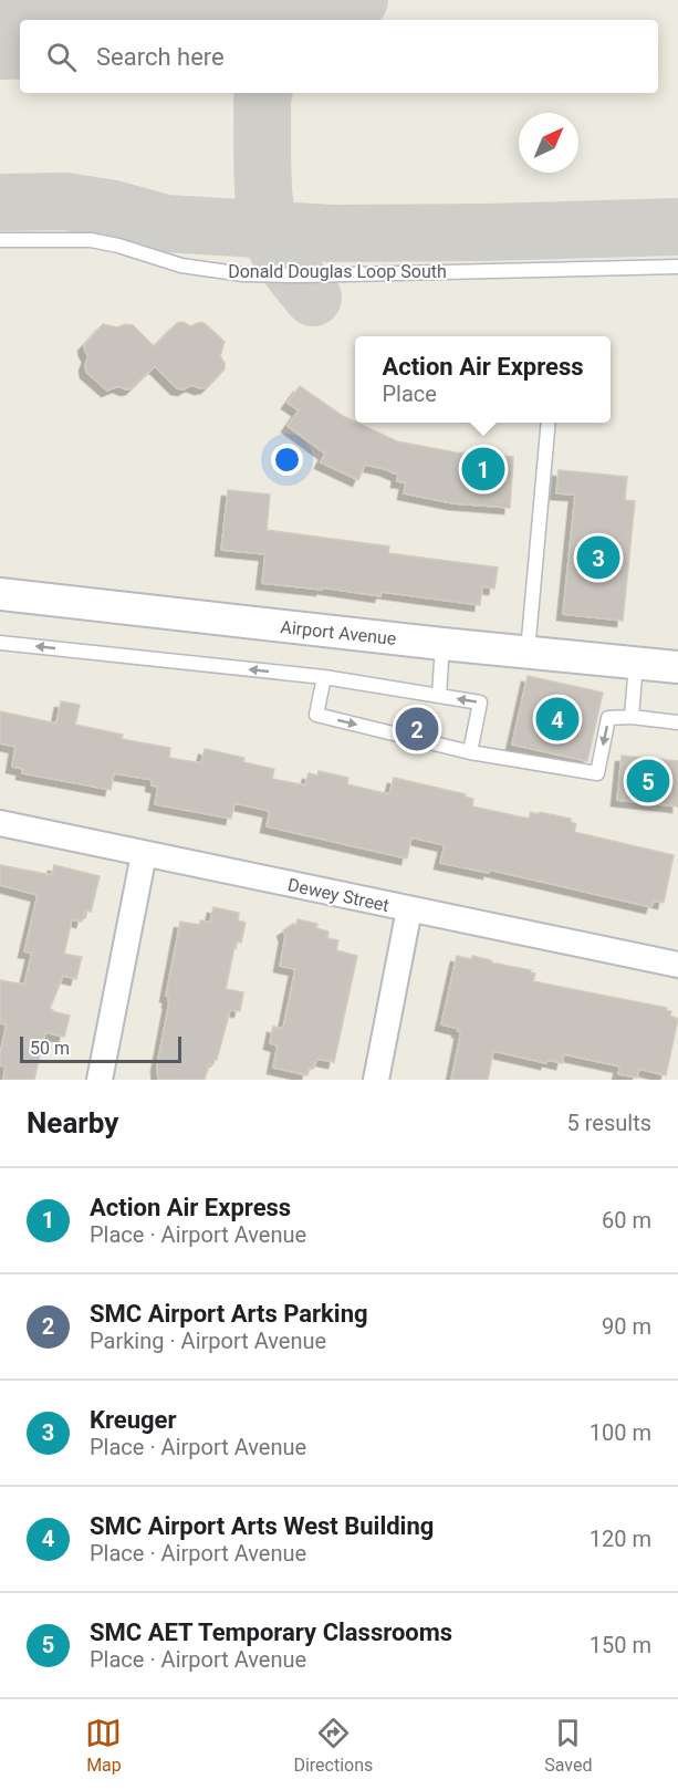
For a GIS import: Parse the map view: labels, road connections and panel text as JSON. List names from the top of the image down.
{
  "streets": {
    "street": ["Airport Avenue", "Dewey Street"],
    "lane": ["Donald Douglas Loop South"]
  },
  "scale_bar": "50 m",
  "north": "top right",
  "page": {
    "search": "Search here",
    "popup": ["Action Air Express", "Place"],
    "pins": [
      "1",
      "3",
      "4",
      "2",
      "5"
    ],
    "scale": "50 m",
    "heading": ["Nearby", "5 results"],
    "list": [
      {
        "mark": "1",
        "name": "Action Air Express",
        "note": "Place · Airport Avenue",
        "value": "60 m"
      },
      {
        "mark": "2",
        "name": "SMC Airport Arts Parking",
        "note": "Parking · Airport Avenue",
        "value": "90 m"
      },
      {
        "mark": "3",
        "name": "Kreuger",
        "note": "Place · Airport Avenue",
        "value": "100 m"
      },
      {
        "mark": "4",
        "name": "SMC Airport Arts West Building",
        "note": "Place · Airport Avenue",
        "value": "120 m"
      },
      {
        "mark": "5",
        "name": "SMC AET Temporary Classrooms",
        "note": "Place · Airport Avenue",
        "value": "150 m"
      }
    ],
    "nav": ["Map", "Directions", "Saved"]
  }
}
